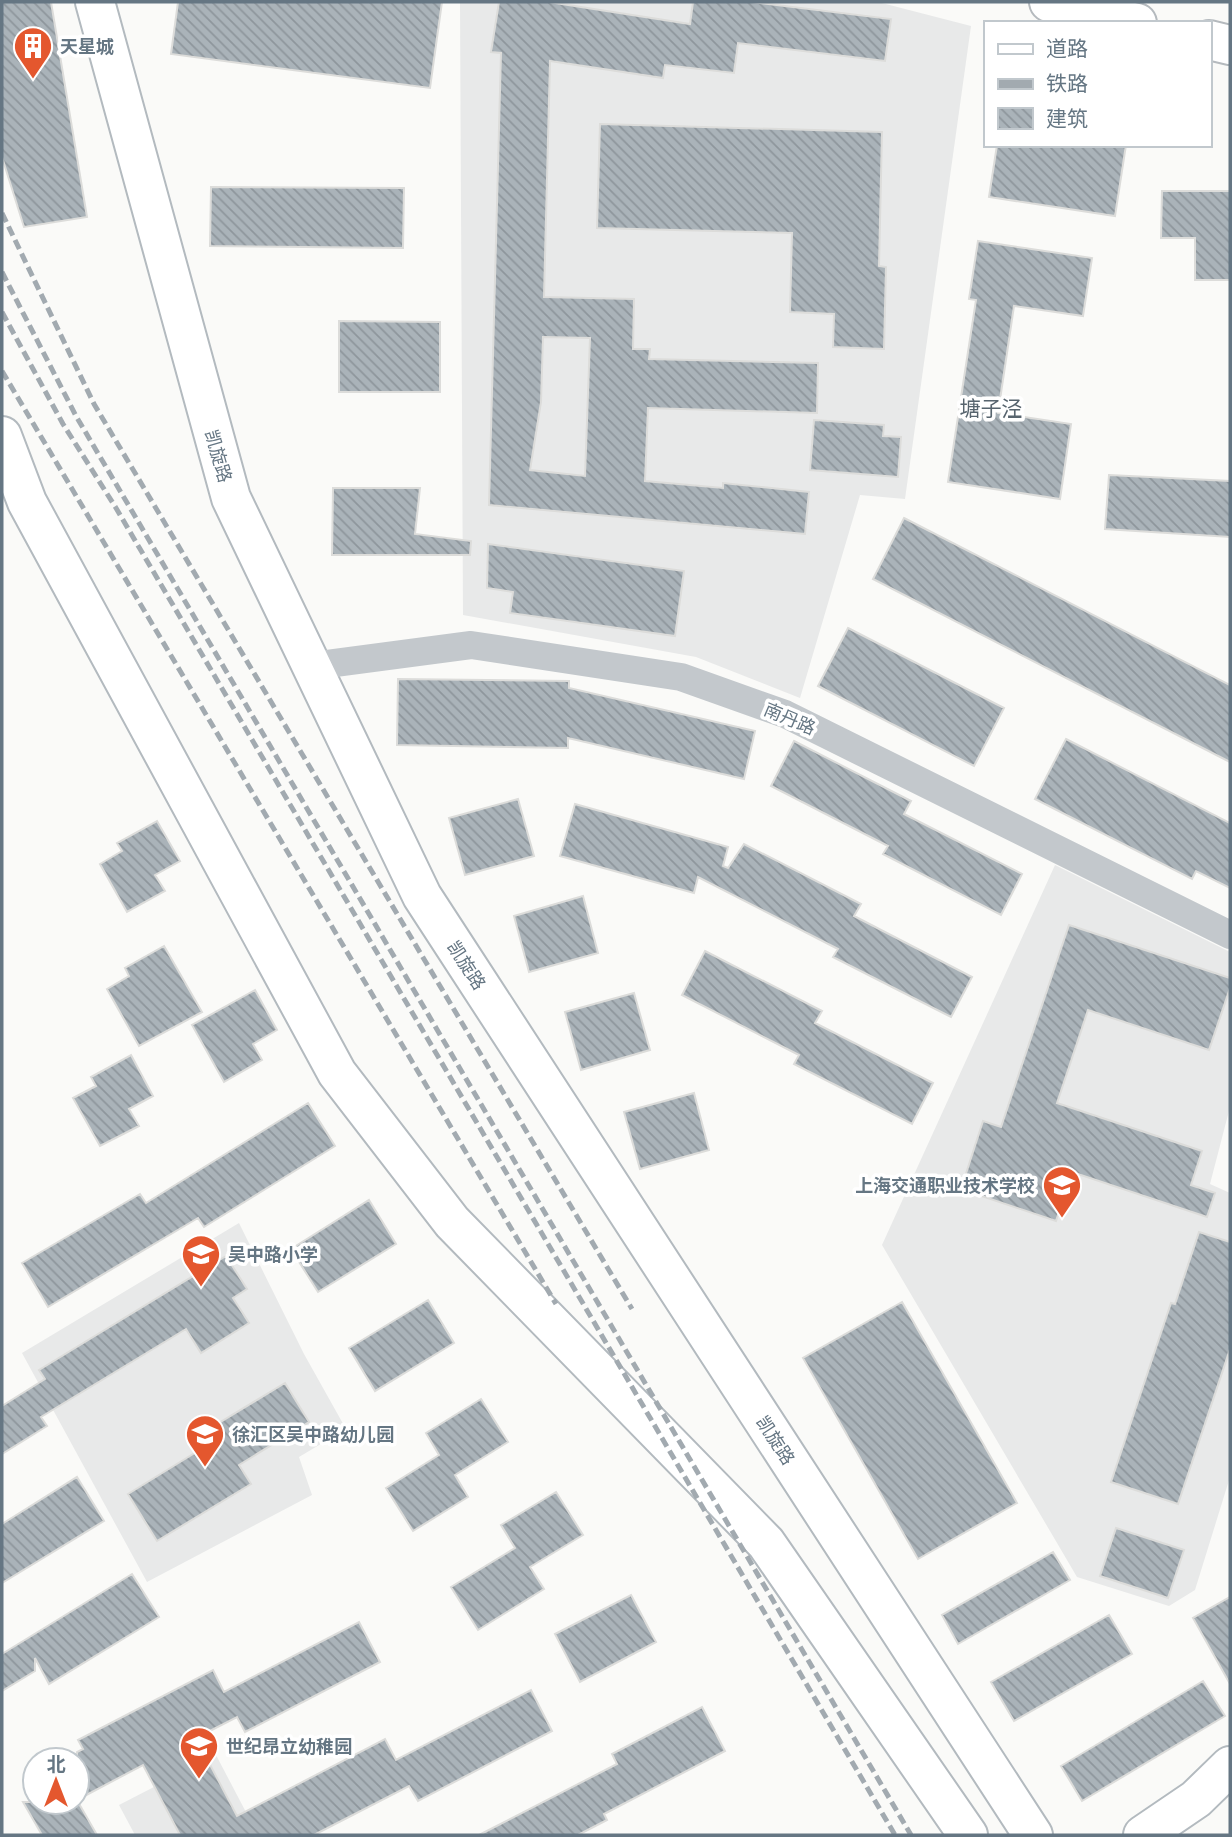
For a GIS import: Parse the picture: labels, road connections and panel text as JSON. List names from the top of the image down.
{
  "streets": {
    "street": ["凯旋路", "南丹路"]
  },
  "crossings": [
    ["凯旋路", "南丹路"]
  ],
  "districts": ["塘子泾"],
  "places": {
    "building": ["天星城"],
    "school or university": [
      "上海交通职业技术学校",
      "吴中路小学",
      "徐汇区吴中路幼儿园",
      "世纪昂立幼稚园"
    ]
  },
  "legend": ["道路", "铁路", "建筑"],
  "north": "top"
}
